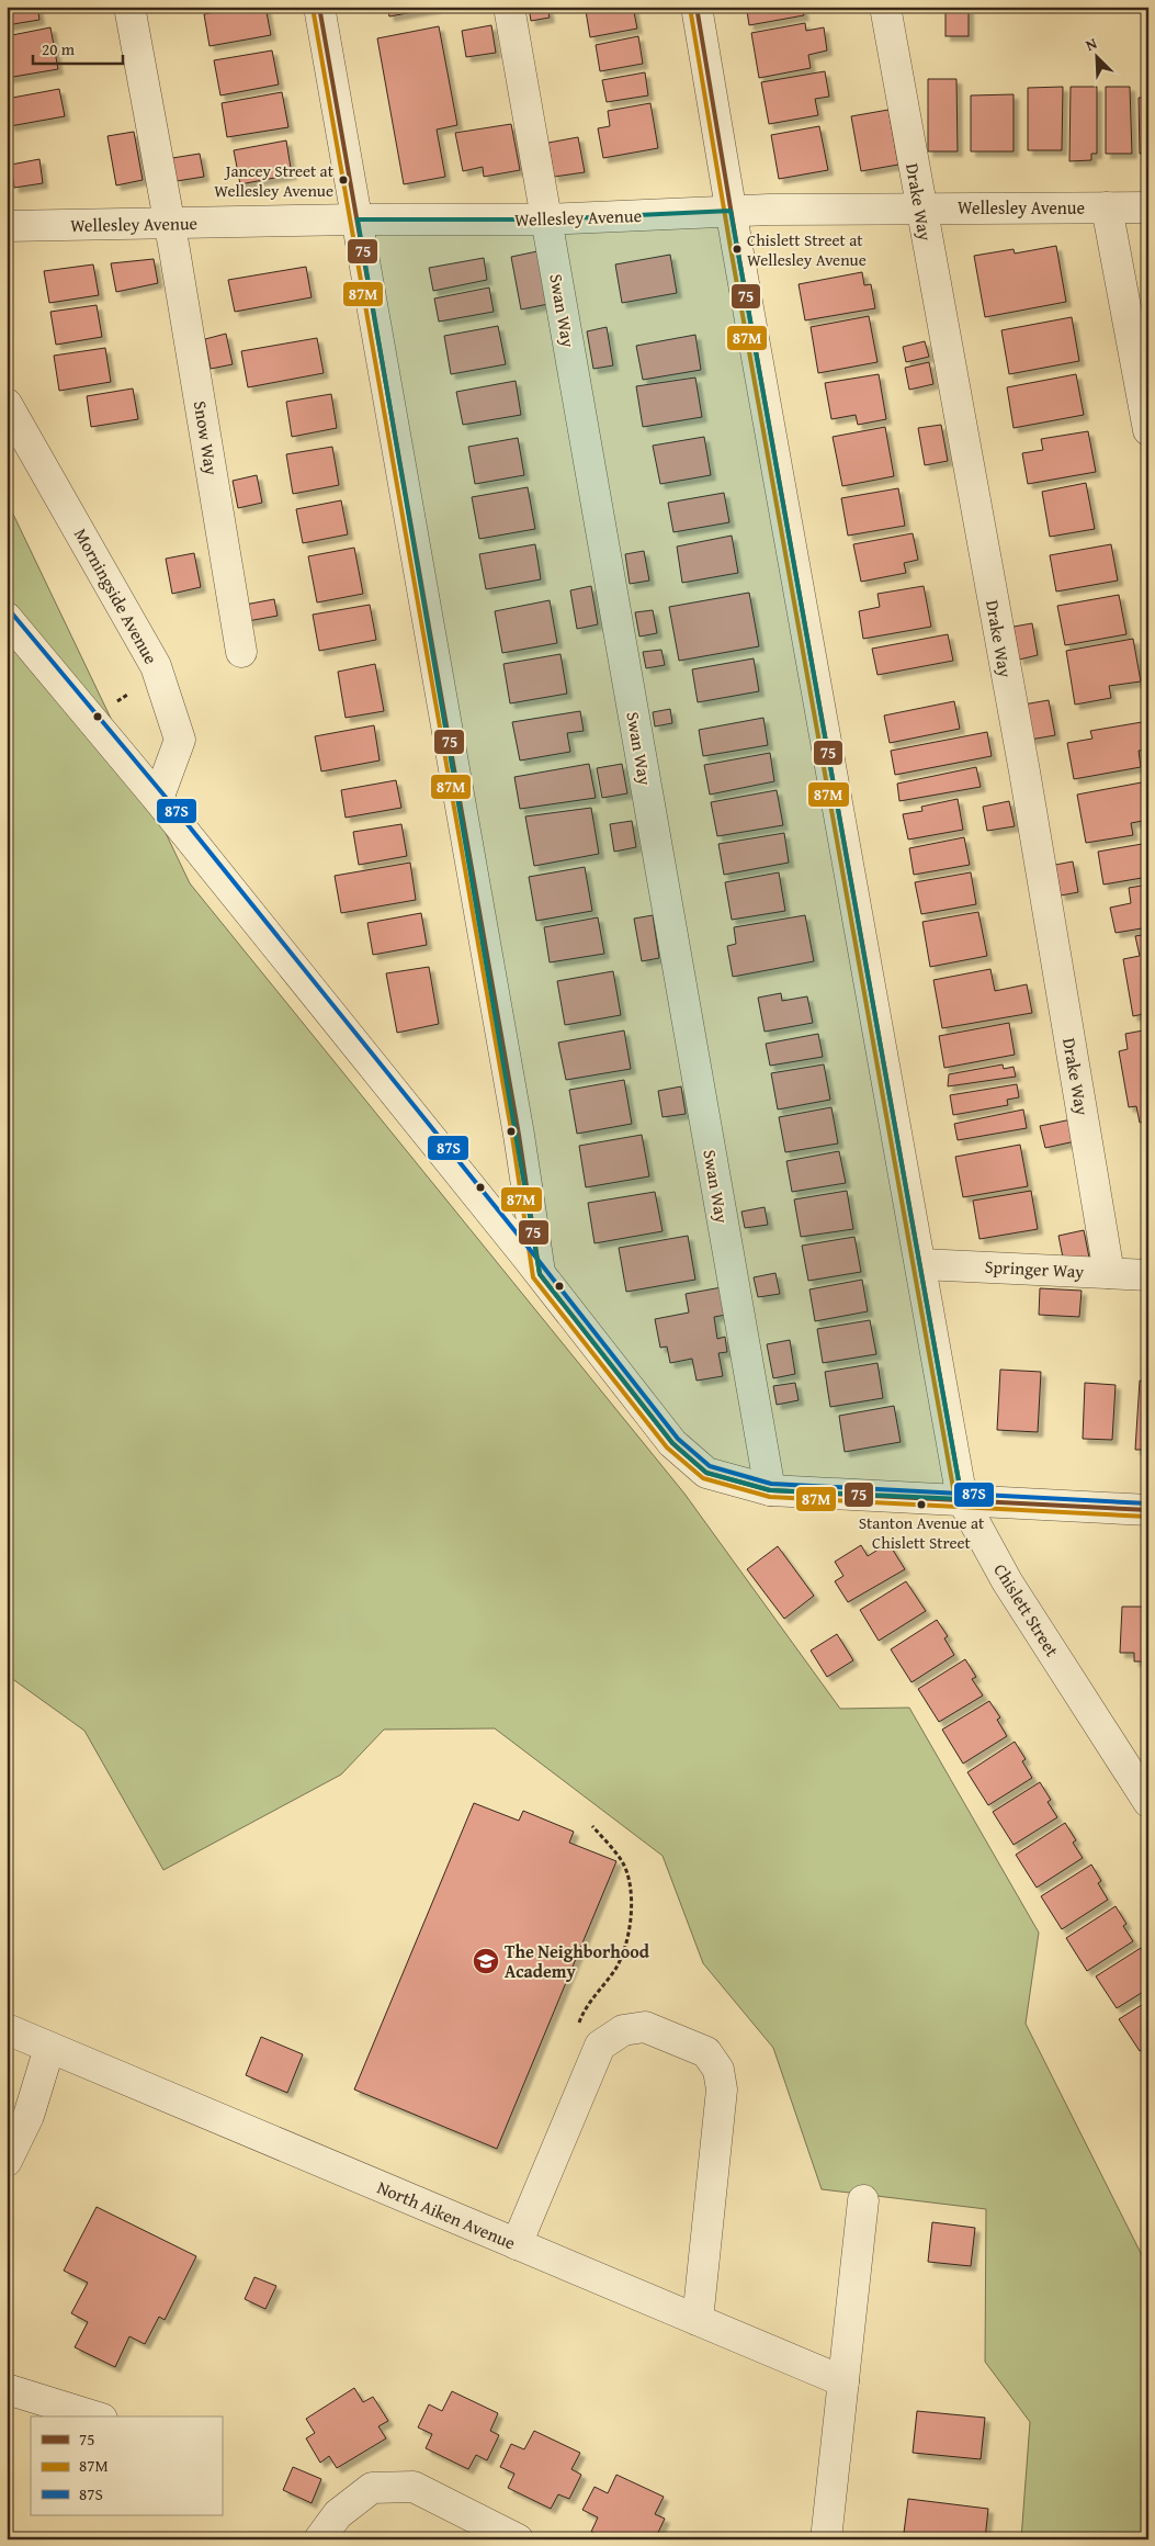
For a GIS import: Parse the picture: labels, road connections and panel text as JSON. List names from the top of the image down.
{
  "streets": {
    "street": [
      "Drake Way",
      "Wellesley Avenue",
      "Swan Way",
      "Snow Way",
      "Morningside Avenue",
      "Springer Way",
      "Chislett Street",
      "North Aiken Avenue"
    ]
  },
  "crossings": [
    ["Drake Way", "Wellesley Avenue"],
    ["Drake Way", "Springer Way"],
    ["Wellesley Avenue", "Swan Way"],
    ["Wellesley Avenue", "Snow Way"],
    ["Wellesley Avenue", "Chislett Street"],
    ["Springer Way", "Chislett Street"]
  ],
  "places": {
    "other": ["Jancey Street at Wellesley Avenue", "Chislett Street at Wellesley Avenue", "Stanton Avenue at Chislett Street"],
    "school or university": ["The Neighborhood Academy"]
  },
  "lines": ["transit line 75", "transit line 87M", "transit line 87S"],
  "legend": ["75", "87M", "87S"],
  "scale_bar": "20 m",
  "north": "top left"
}
